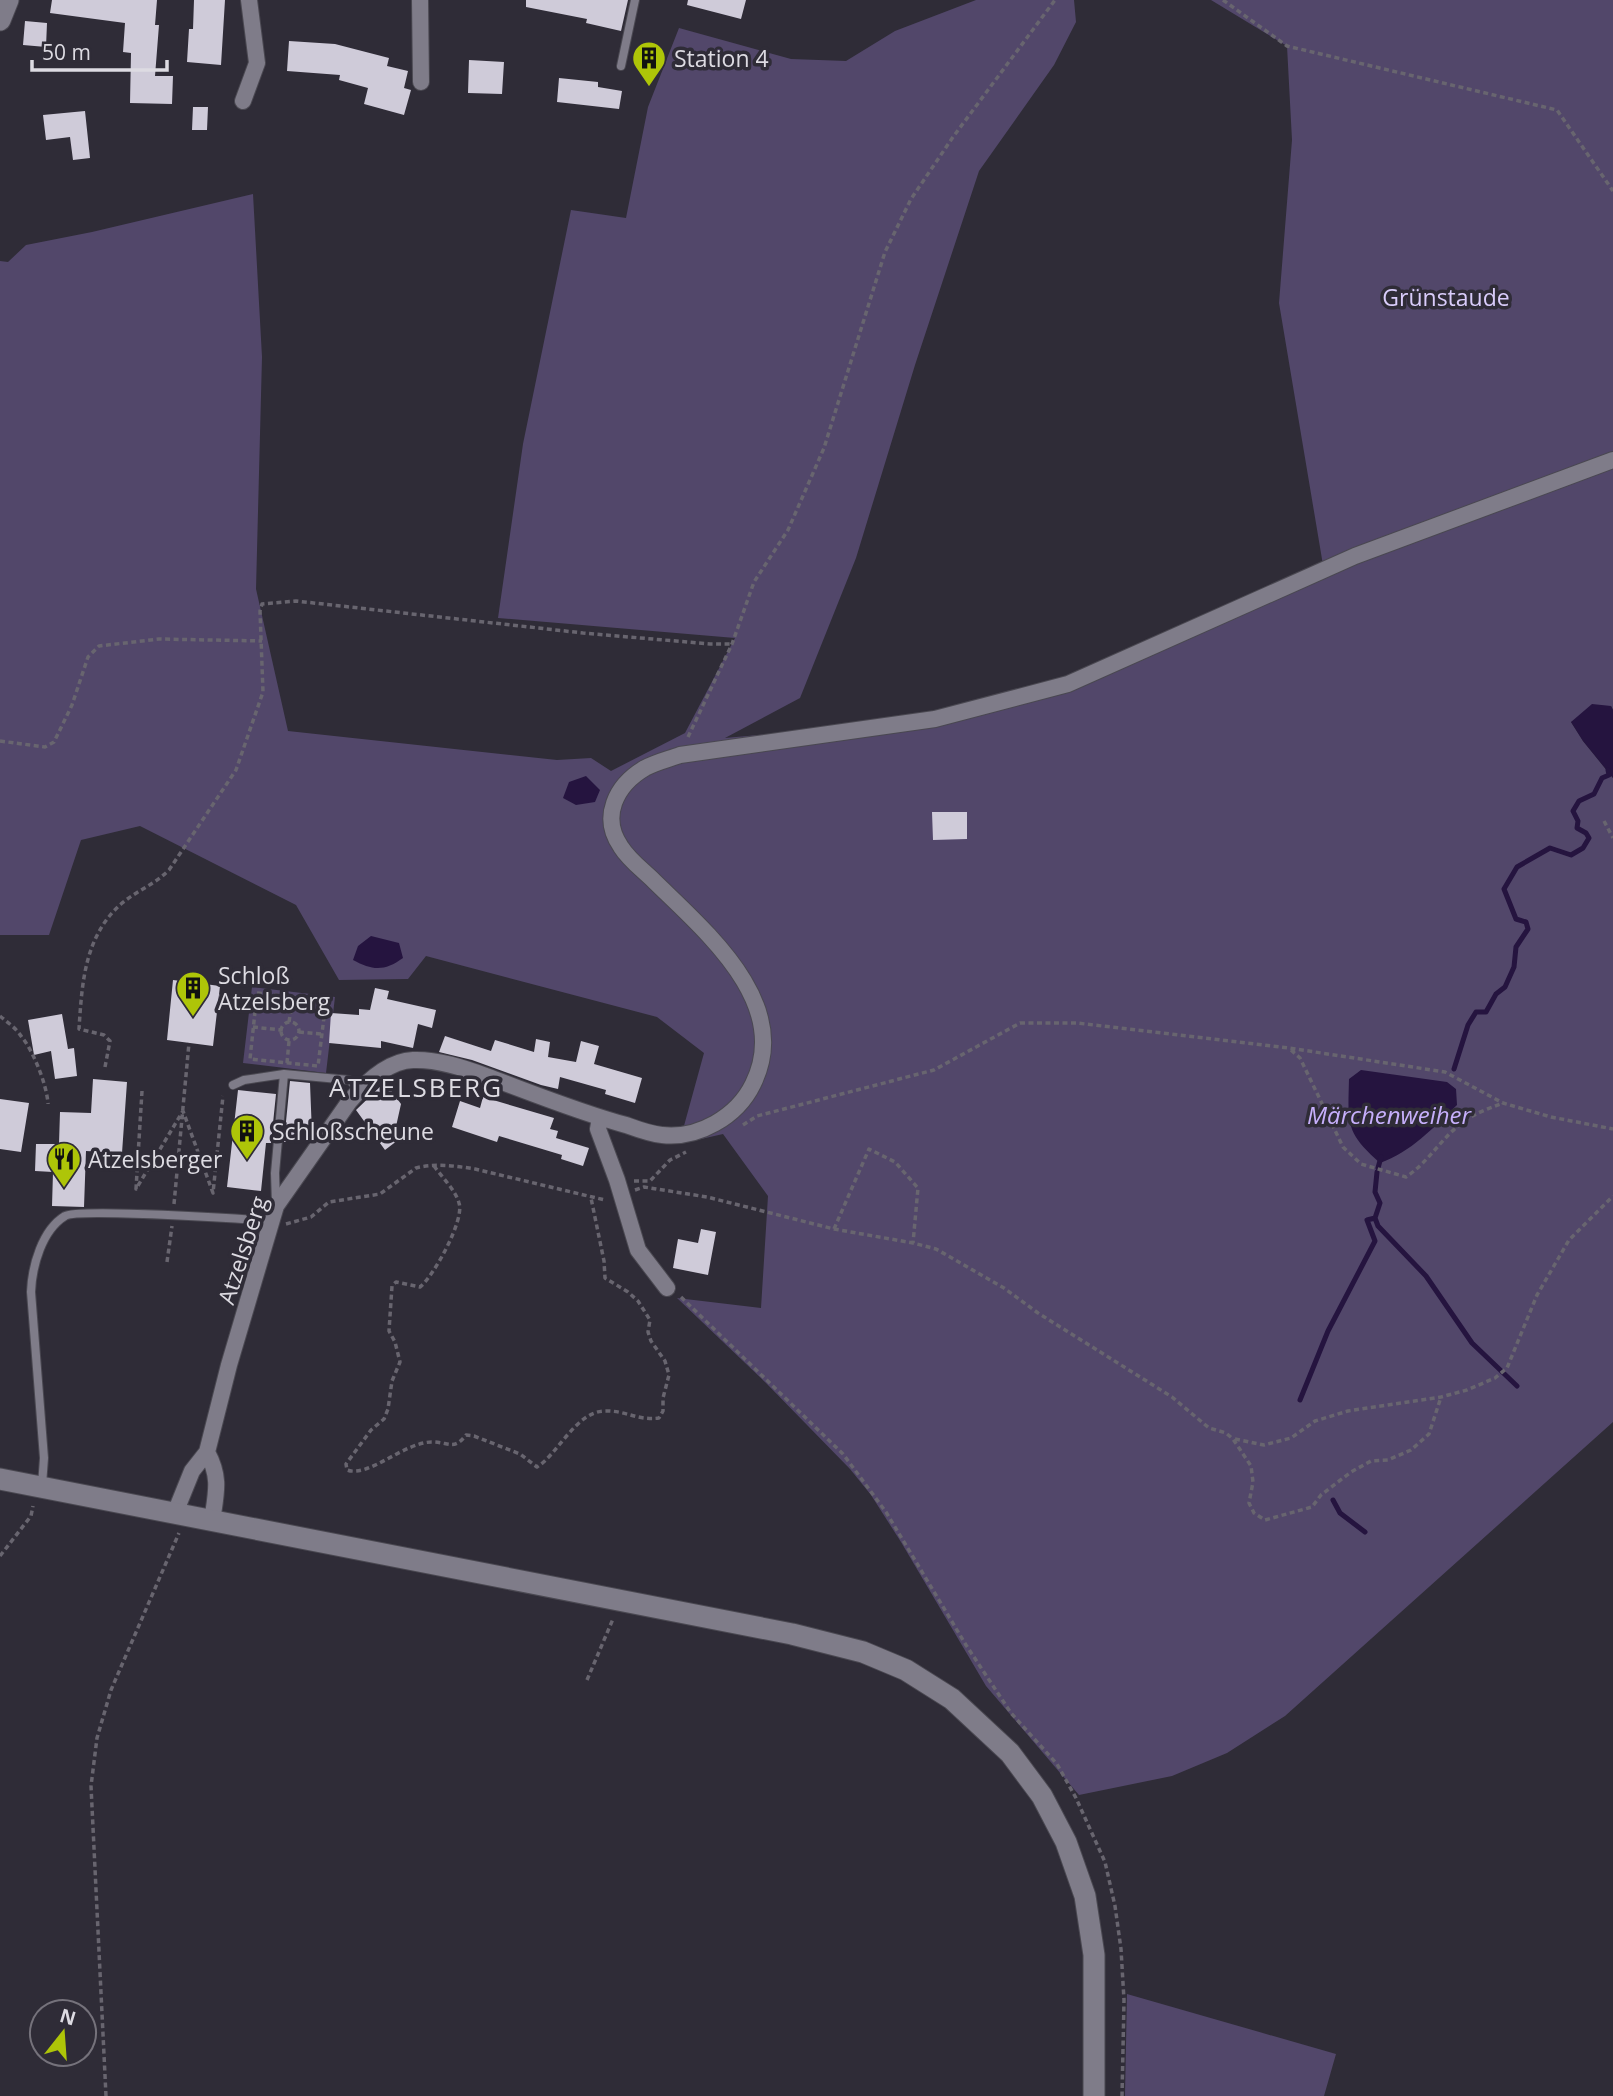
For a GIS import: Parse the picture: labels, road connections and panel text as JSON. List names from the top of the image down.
{
  "streets": {
    "street": ["Atzelsberg"]
  },
  "districts": ["ATZELSBERG"],
  "water": ["Märchenweiher"],
  "parks": ["Grünstaude"],
  "places": {
    "building": ["Station 4", "Schloß Atzelsberg", "Schloßscheune"],
    "restaurant": ["Atzelsberger"]
  },
  "scale_bar": "50 m",
  "north": "top"
}
